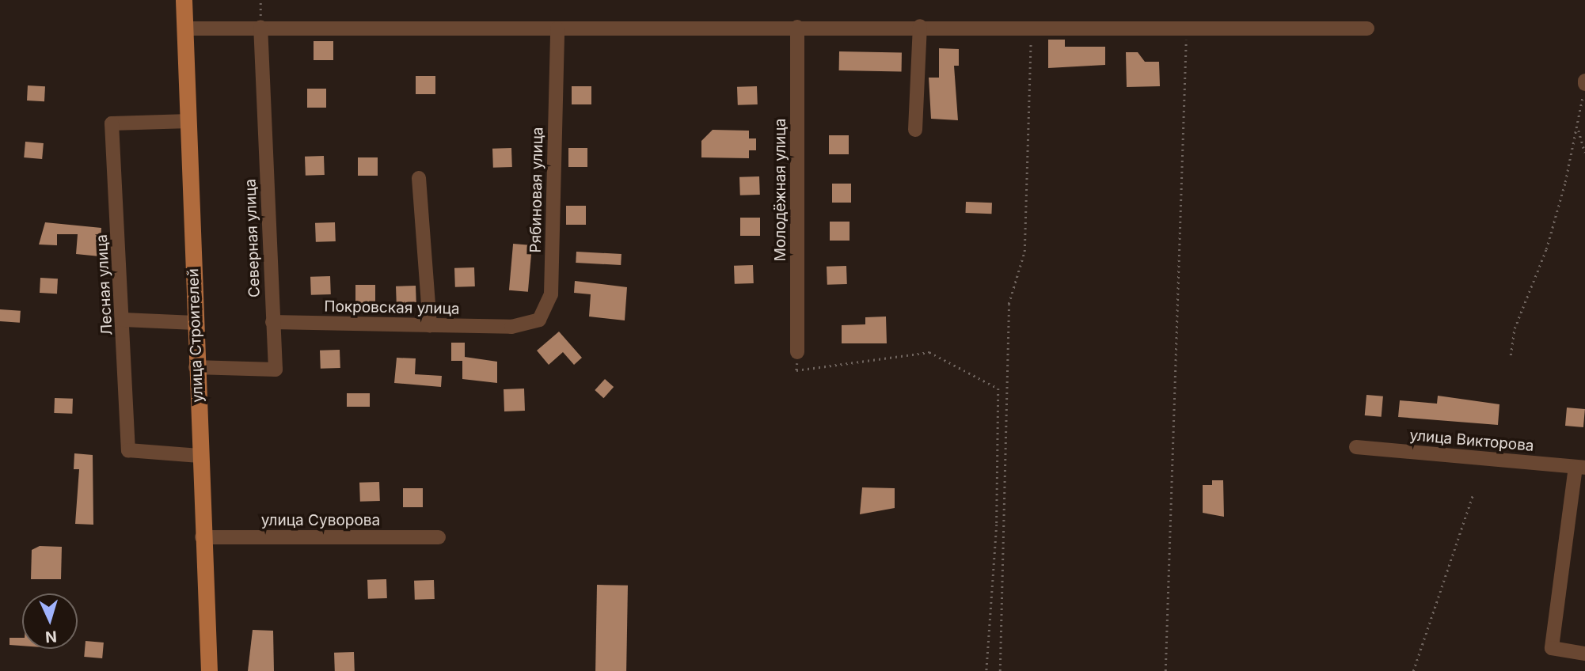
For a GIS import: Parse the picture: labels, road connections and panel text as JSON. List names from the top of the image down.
{
  "streets": {
    "main road": ["улица Строителей"],
    "street": [
      "Рябиновая улица",
      "Молодёжная улица",
      "Северная улица",
      "Лесная улица",
      "Покровская улица",
      "улица Викторова",
      "улица Суворова"
    ]
  },
  "crossings": [
    ["Рябиновая улица", "Покровская улица"],
    ["Северная улица", "Покровская улица"],
    ["Северная улица", "улица Строителей"],
    ["Лесная улица", "улица Строителей"],
    ["улица Строителей", "улица Суворова"]
  ],
  "north": "bottom"
}
